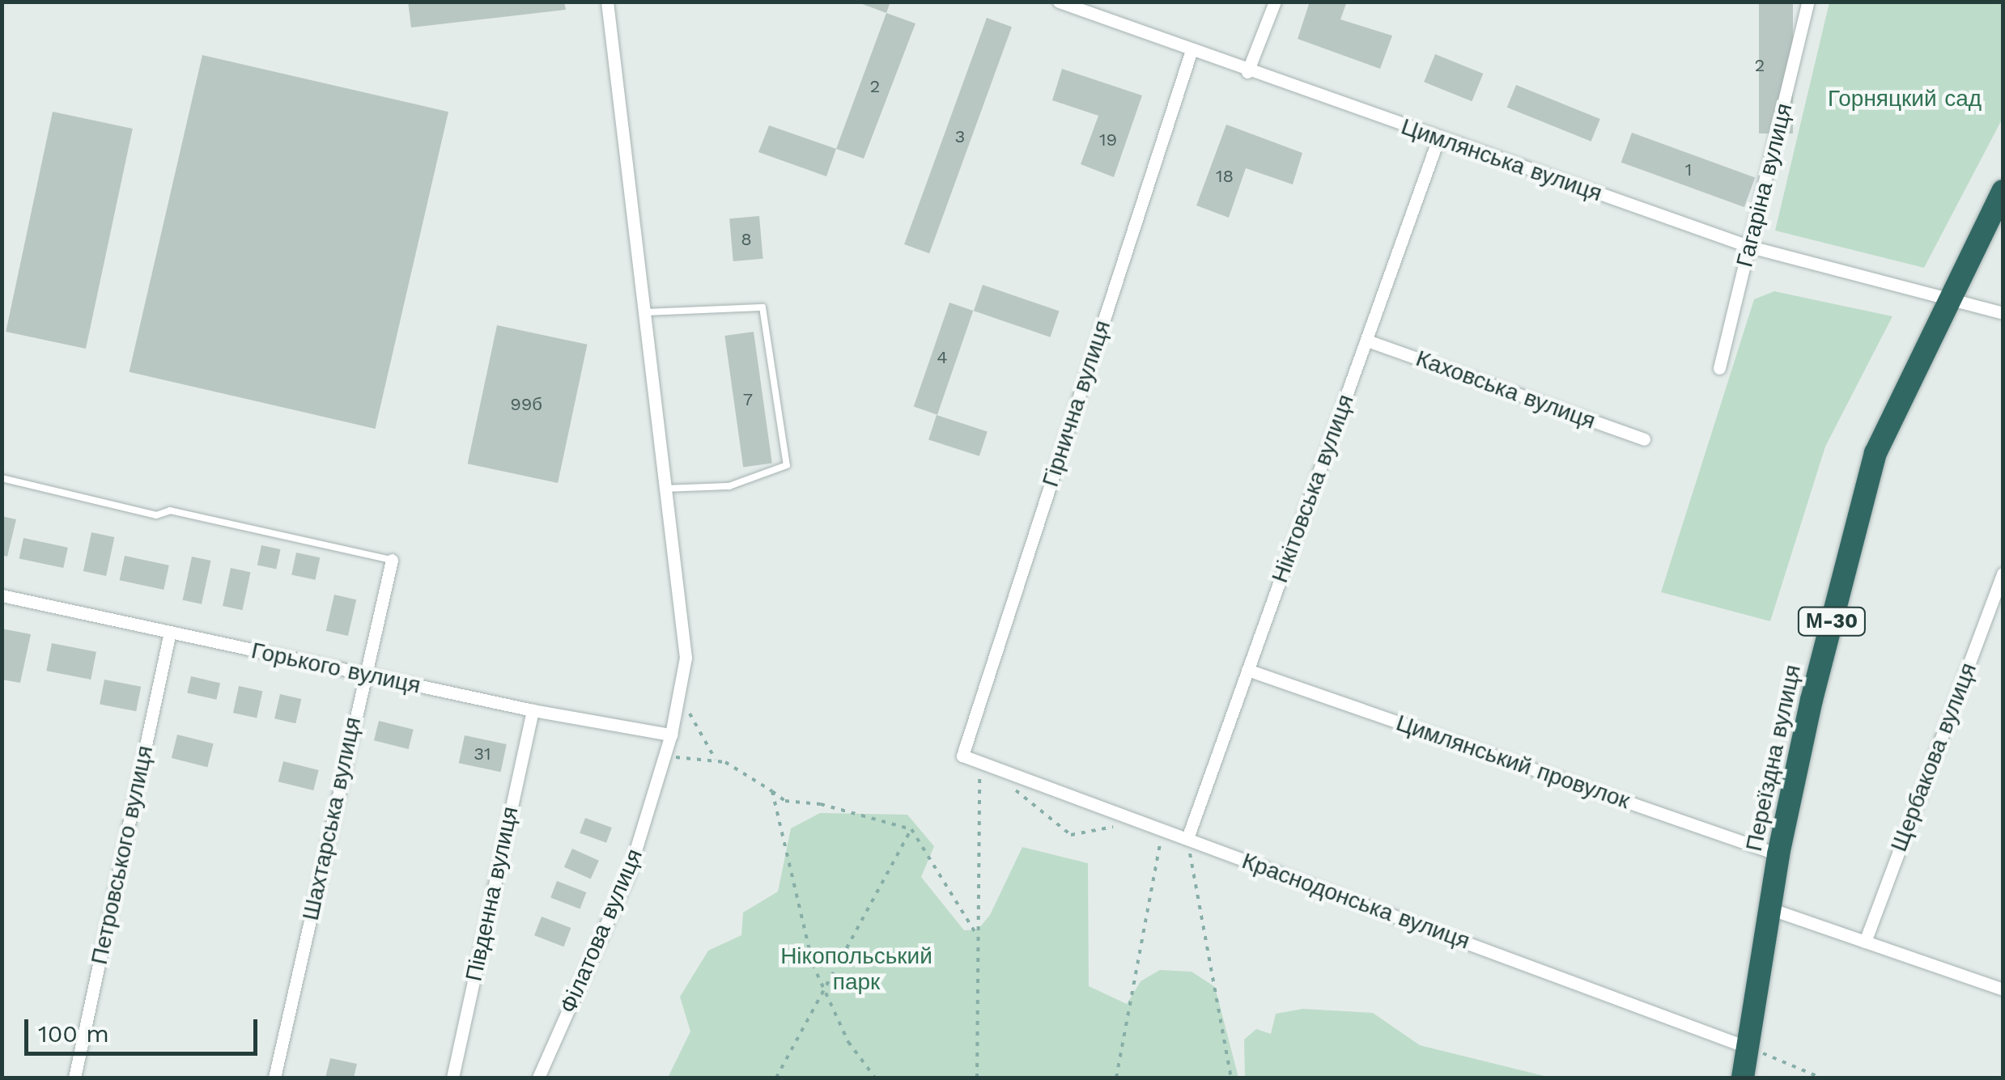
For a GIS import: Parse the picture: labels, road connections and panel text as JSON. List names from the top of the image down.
{
  "streets": {
    "highway": ["М-30", "Переїздна вулиця"],
    "street": [
      "Цимлянська вулиця",
      "Гагаріна вулиця",
      "Каховська вулиця",
      "Гірнична вулиця",
      "Нікітовська вулиця",
      "Горького вулиця",
      "Щербакова вулиця",
      "Цимлянський провулок",
      "Шахтарська вулиця",
      "Петровського вулиця",
      "Південна вулиця",
      "Краснодонська вулиця",
      "Філатова вулиця"
    ]
  },
  "crossings": [
    ["Цимлянська вулиця", "Гагаріна вулиця"],
    ["Цимлянська вулиця", "Гірнична вулиця"],
    ["Цимлянська вулиця", "Нікітовська вулиця"],
    ["Цимлянська вулиця", "Переїздна вулиця"],
    ["Каховська вулиця", "Нікітовська вулиця"],
    ["Гірнична вулиця", "Краснодонська вулиця"],
    ["Нікітовська вулиця", "Цимлянський провулок"],
    ["Нікітовська вулиця", "Краснодонська вулиця"],
    ["Горького вулиця", "Шахтарська вулиця"],
    ["Горького вулиця", "Петровського вулиця"],
    ["Горького вулиця", "Південна вулиця"],
    ["Горького вулиця", "Філатова вулиця"],
    ["Переїздна вулиця", "Цимлянський провулок"],
    ["Переїздна вулиця", "Краснодонська вулиця"]
  ],
  "parks": ["Горняцкий сад", "Нікопольський парк"],
  "house_numbers": [
    "2",
    "2",
    "3",
    "19",
    "1",
    "18",
    "8",
    "4",
    "7",
    "99б",
    "31"
  ],
  "scale_bar": "100 m"
}
